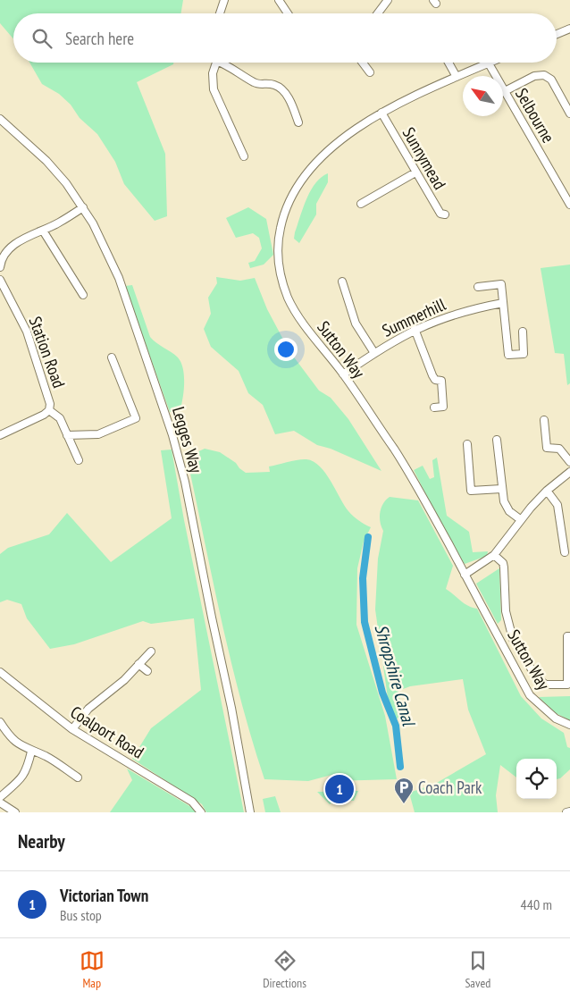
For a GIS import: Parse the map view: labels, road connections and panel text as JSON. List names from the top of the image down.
{
  "streets": {
    "street": [
      "Selbourne",
      "Sunnymead",
      "Summerhill",
      "Sutton Way",
      "Station Road",
      "Legges Way",
      "Coalport Road"
    ]
  },
  "crossings": [
    ["Selbourne", "Sutton Way"],
    ["Sunnymead", "Sutton Way"],
    ["Summerhill", "Sutton Way"]
  ],
  "water": ["Shropshire Canal"],
  "places": {
    "parking": ["Coach Park"]
  },
  "north": "top left",
  "page": {
    "search": "Search here",
    "pins": "1",
    "heading": "Nearby",
    "list": [
      {
        "mark": "1",
        "name": "Victorian Town",
        "note": "Bus stop",
        "value": "440 m"
      }
    ],
    "nav": ["Map", "Directions", "Saved"]
  }
}
